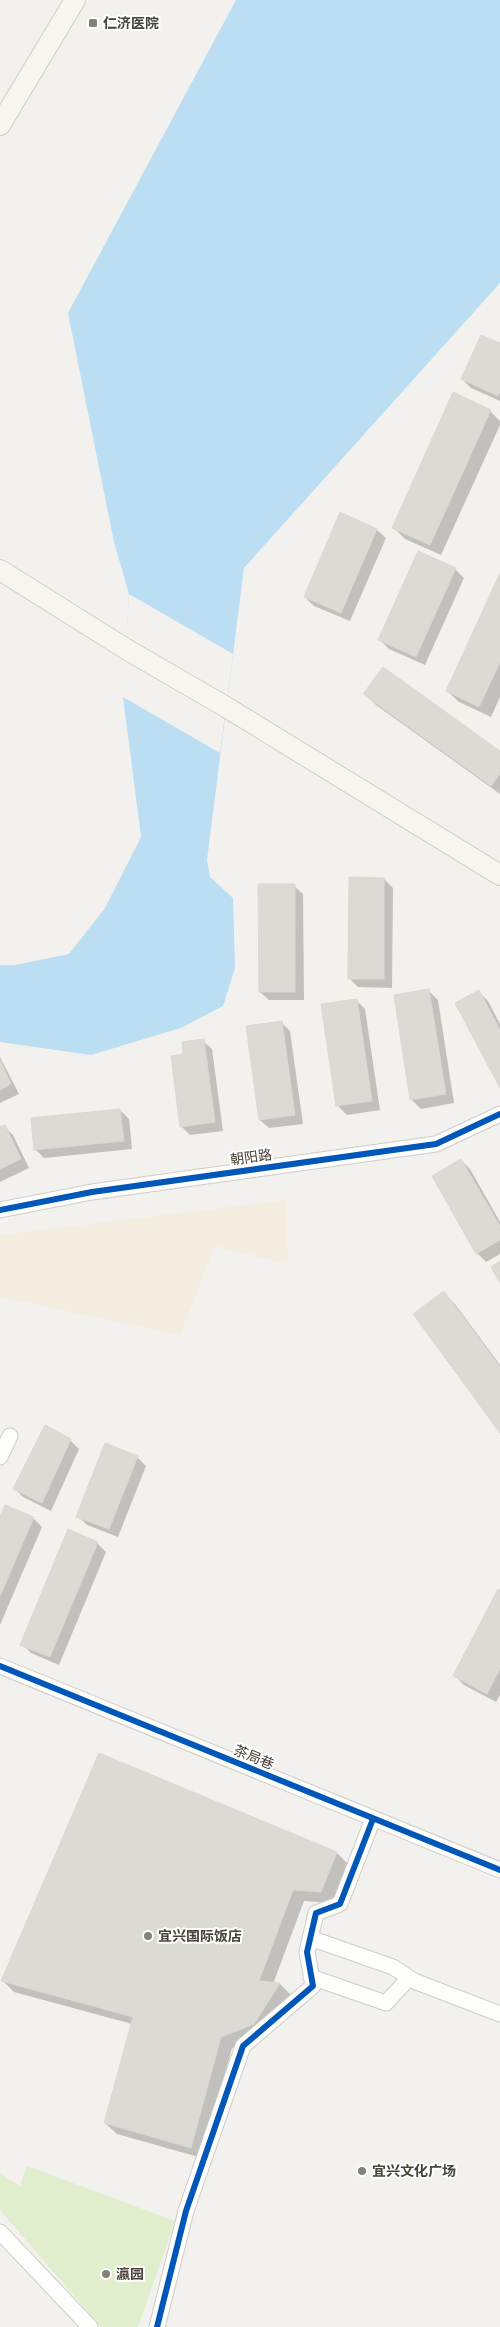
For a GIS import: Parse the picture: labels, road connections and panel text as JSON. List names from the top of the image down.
{
  "streets": {
    "street": ["朝阳路", "茶局巷"]
  },
  "places": {
    "transit": ["仁济医院"],
    "other": ["宜兴国际饭店", "宜兴文化广场", "瀛园"]
  }
}
